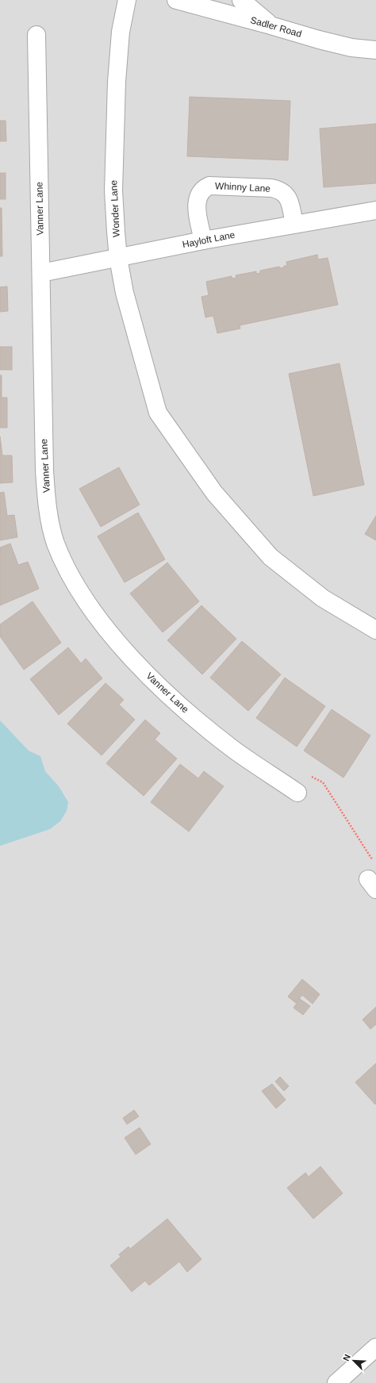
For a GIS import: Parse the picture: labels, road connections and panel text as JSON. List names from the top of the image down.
{
  "streets": {
    "street": [
      "Sadler Road",
      "Whinny Lane",
      "Vanner Lane",
      "Wonder Lane",
      "Hayloft Lane"
    ]
  },
  "crossings": [
    ["Whinny Lane", "Hayloft Lane"],
    ["Vanner Lane", "Hayloft Lane"],
    ["Wonder Lane", "Hayloft Lane"]
  ],
  "north": "top left"
}
